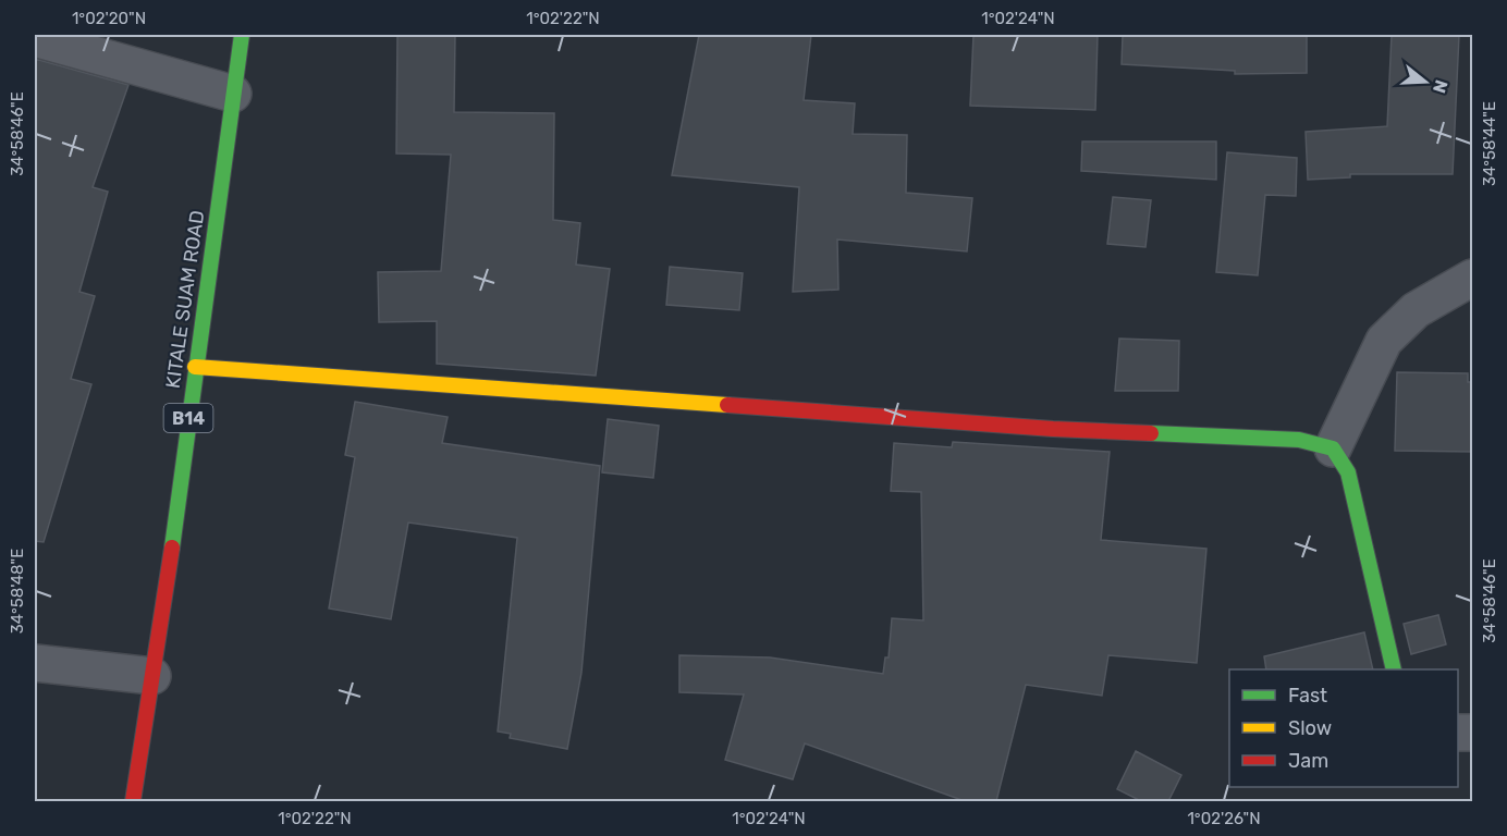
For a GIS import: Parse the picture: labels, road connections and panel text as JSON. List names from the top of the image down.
{
  "streets": {
    "main road": ["KITALE SUAM ROAD", "B14"]
  },
  "legend": ["Fast", "Slow", "Jam"],
  "north": "right",
  "coordinates": [
    "1°02'20\"N",
    "1°02'22\"N",
    "1°02'24\"N",
    "34°58'46\"E",
    "34°58'44\"E",
    "34°58'48\"E",
    "1°02'26\"N"
  ]
}
